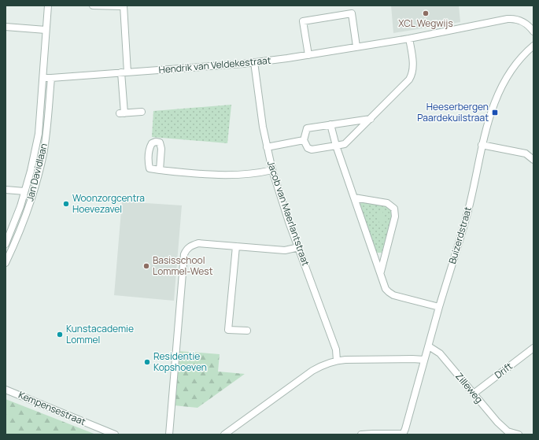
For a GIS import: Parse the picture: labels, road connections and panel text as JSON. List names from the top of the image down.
{
  "streets": {
    "street": [
      "Hendrik van Veldekestraat",
      "Jan Davidlaan",
      "Jacob van Maerlantstraat",
      "Buizerdstraat",
      "Drift",
      "Zilleweg",
      "Kempensestraat"
    ]
  },
  "crossings": [
    ["Hendrik van Veldekestraat", "Jan Davidlaan"],
    ["Hendrik van Veldekestraat", "Jacob van Maerlantstraat"],
    ["Buizerdstraat", "Zilleweg"],
    ["Drift", "Zilleweg"]
  ],
  "places": {
    "other": [
      "XCL Wegwijs",
      "Woonzorgcentra Hoevezavel",
      "Basisschool Lommel-West",
      "Kunstacademie Lommel",
      "Residentie Kopshoeven"
    ],
    "transit": ["Heeserbergen Paardekuilstraat"]
  }
}
